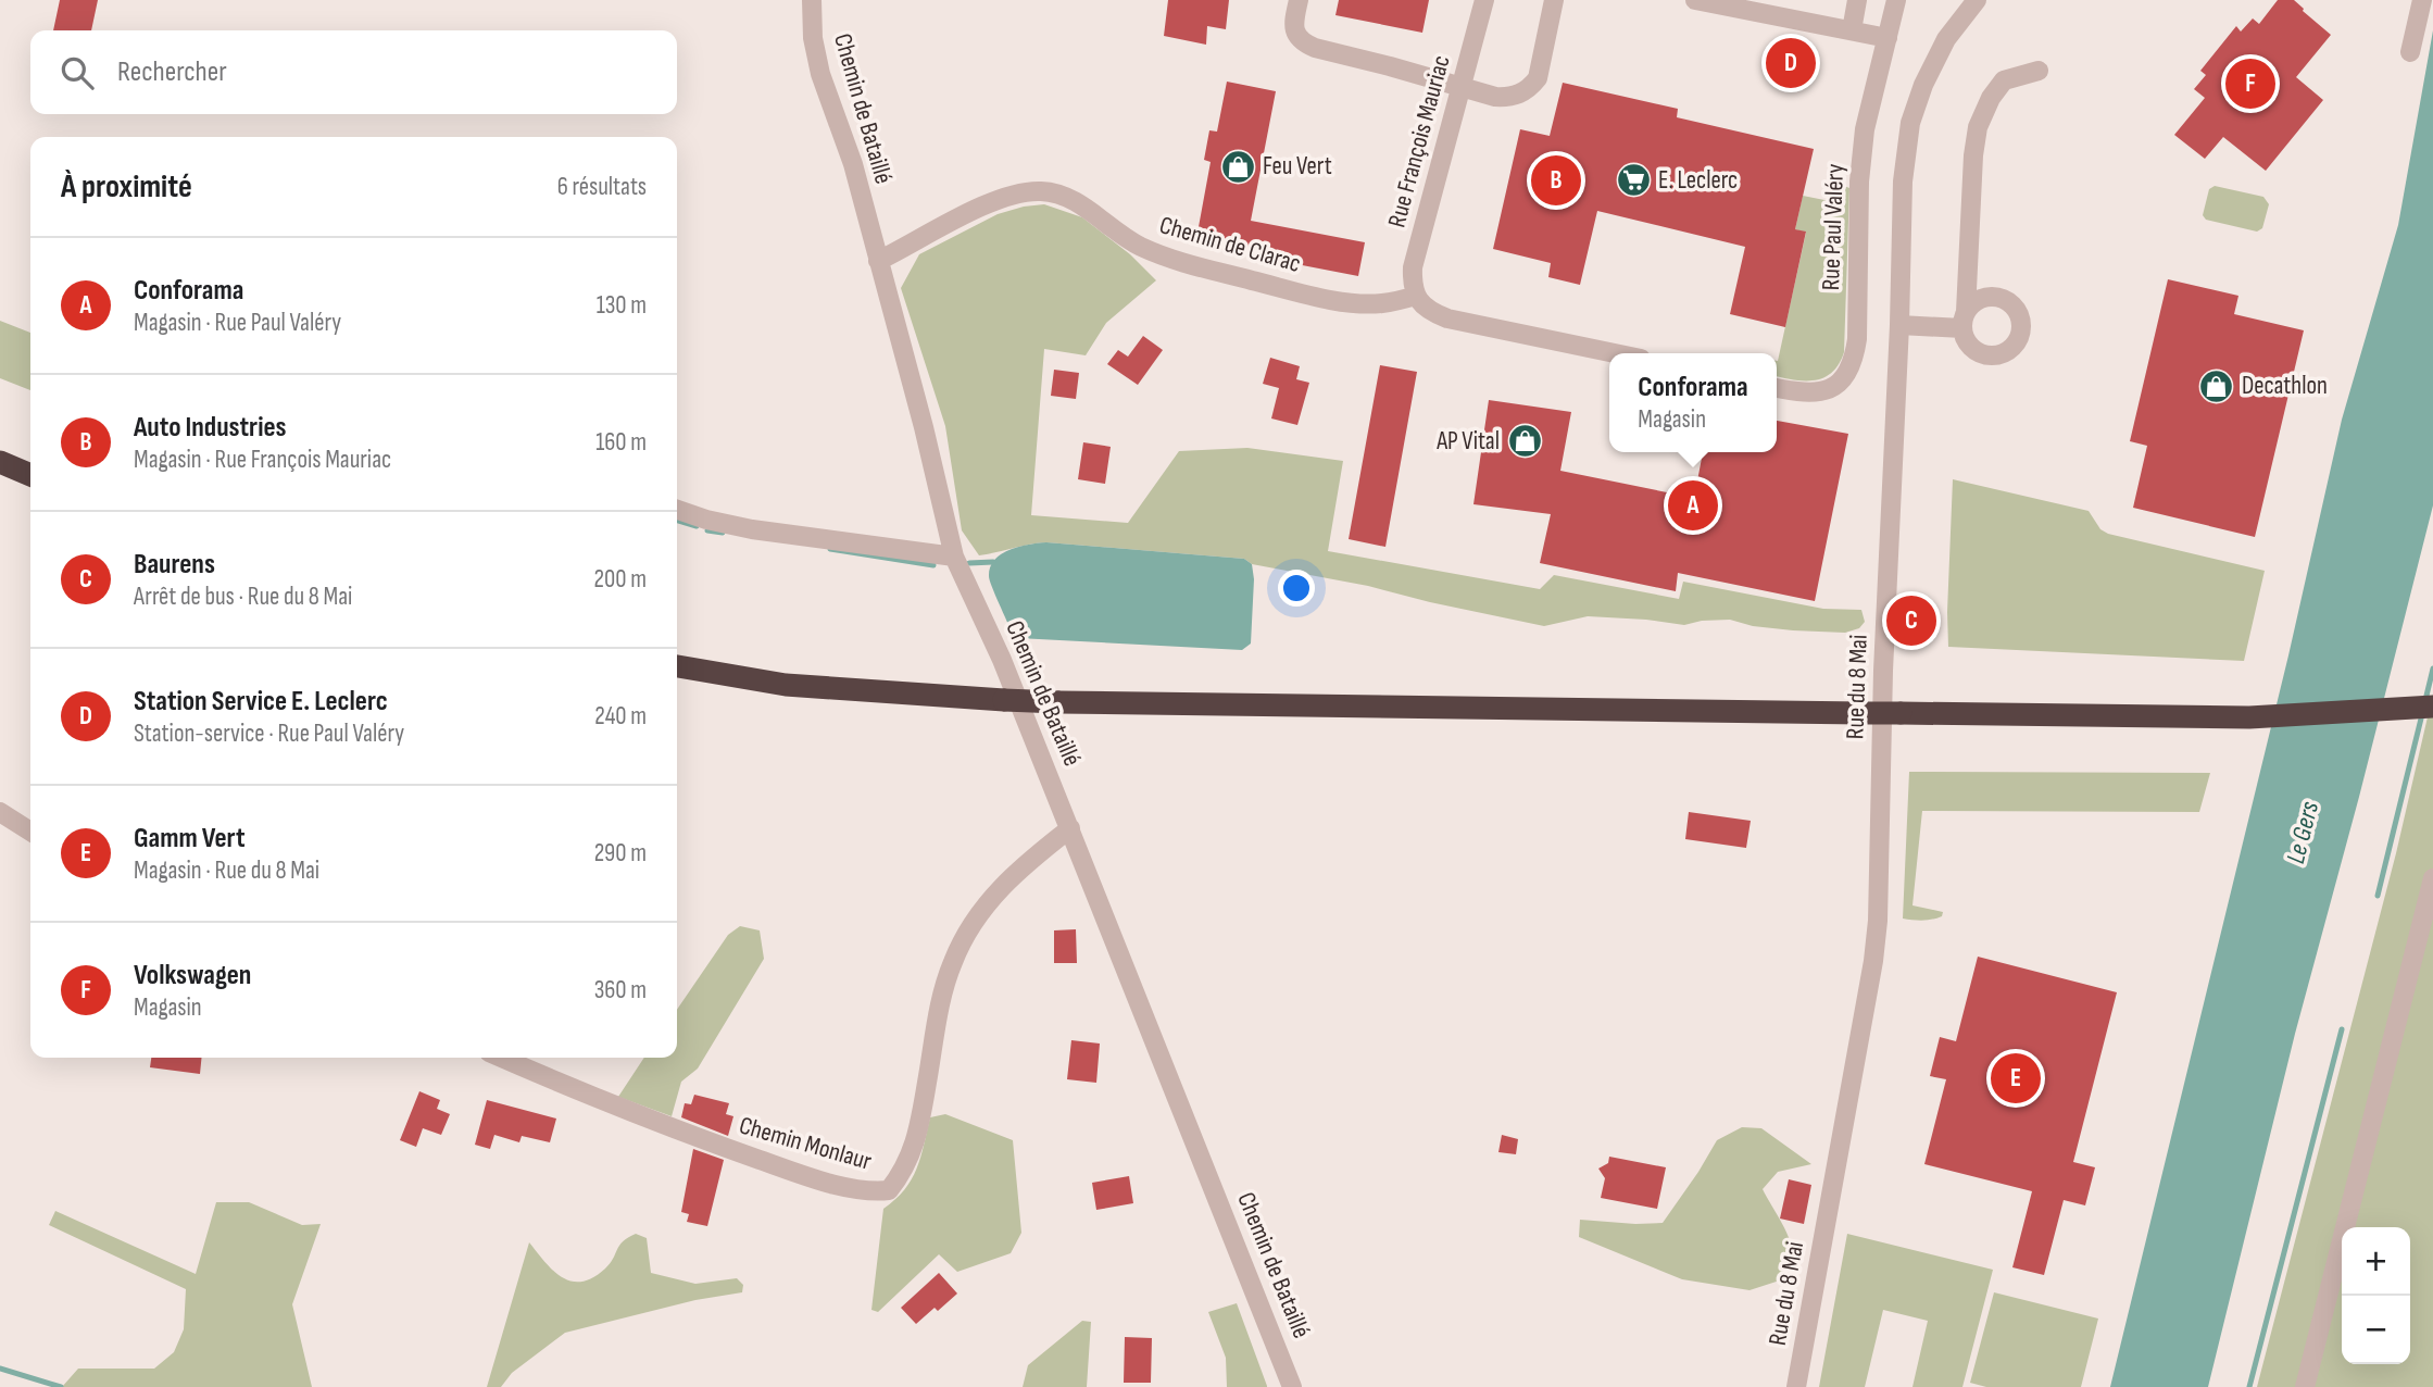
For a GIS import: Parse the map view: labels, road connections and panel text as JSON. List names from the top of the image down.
{
  "streets": {
    "street": [
      "Chemin de Bataillé",
      "Rue François Mauriac",
      "Rue Paul Valéry",
      "Chemin de Clarac",
      "Rue du 8 Mai",
      "Chemin Monlaur"
    ]
  },
  "crossings": [
    ["Chemin de Bataillé", "Chemin de Clarac"],
    ["Chemin de Bataillé", "Chemin Monlaur"],
    ["Rue François Mauriac", "Chemin de Clarac"]
  ],
  "water": ["Le Gers"],
  "places": {
    "shop": ["Feu Vert", "Decathlon", "AP Vital"],
    "supermarket": ["E. Leclerc"]
  },
  "page": {
    "search": "Rechercher",
    "pins": [
      "D",
      "F",
      "B",
      "A",
      "C",
      "E"
    ],
    "heading": ["À proximité", "6 résultats"],
    "list": [
      {
        "mark": "A",
        "name": "Conforama",
        "note": "Magasin · Rue Paul Valéry",
        "value": "130 m"
      },
      {
        "mark": "B",
        "name": "Auto Industries",
        "note": "Magasin · Rue François Mauriac",
        "value": "160 m"
      },
      {
        "mark": "C",
        "name": "Baurens",
        "note": "Arrêt de bus · Rue du 8 Mai",
        "value": "200 m"
      },
      {
        "mark": "D",
        "name": "Station Service E. Leclerc",
        "note": "Station-service · Rue Paul Valéry",
        "value": "240 m"
      },
      {
        "mark": "E",
        "name": "Gamm Vert",
        "note": "Magasin · Rue du 8 Mai",
        "value": "290 m"
      },
      {
        "mark": "F",
        "name": "Volkswagen",
        "note": "Magasin",
        "value": "360 m"
      }
    ],
    "popup": ["Conforama", "Magasin"],
    "map_buttons": ["+", "−"]
  }
}
